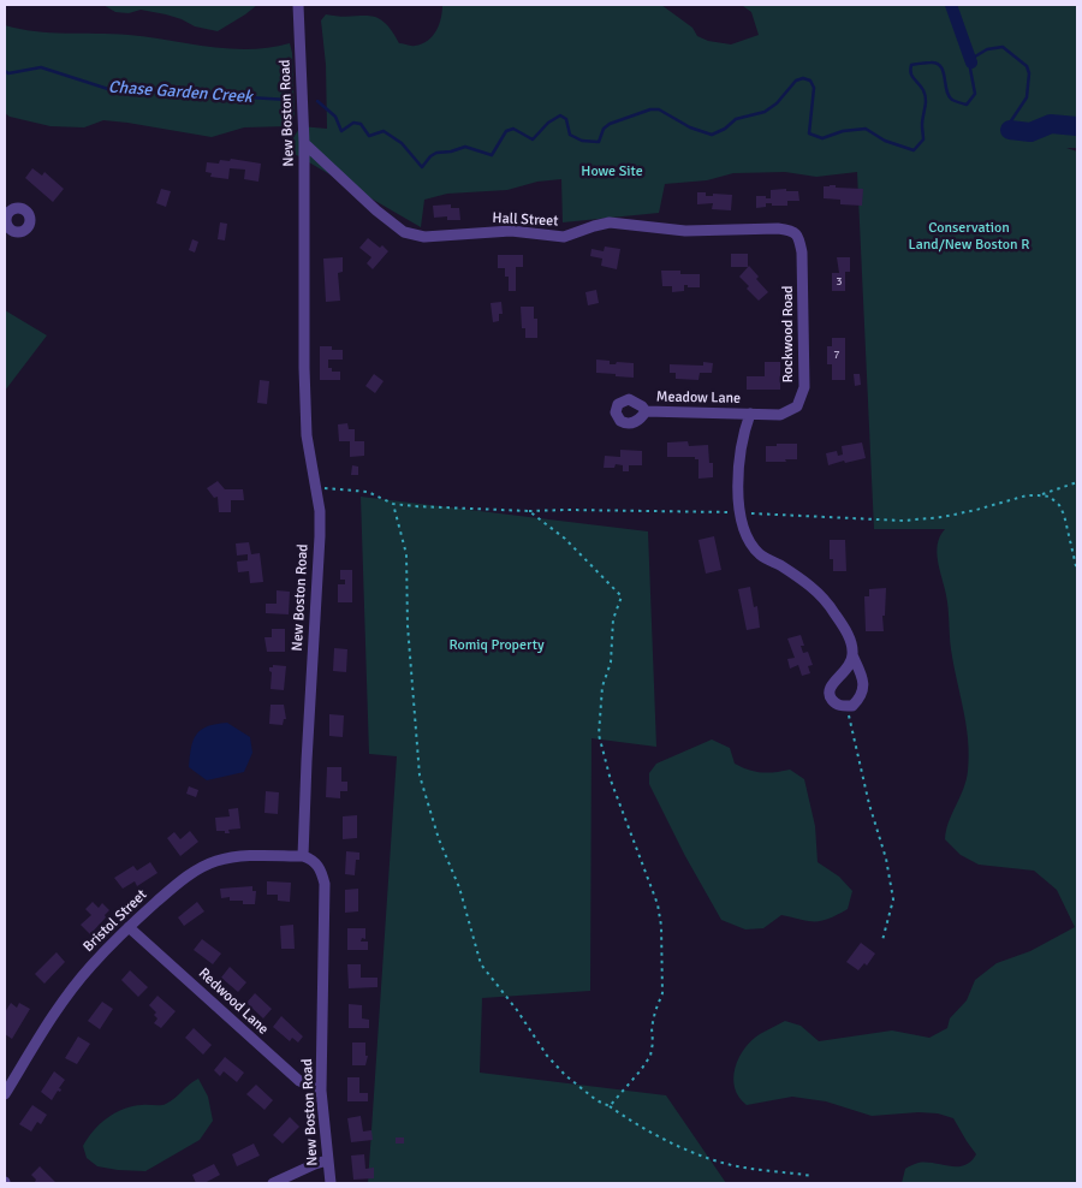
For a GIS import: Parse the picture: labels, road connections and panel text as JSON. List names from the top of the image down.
{
  "streets": {
    "street": [
      "New Boston Road",
      "Hall Street",
      "Rockwood Road",
      "Meadow Lane",
      "Bristol Street",
      "Redwood Lane"
    ]
  },
  "crossings": [
    ["New Boston Road", "Hall Street"],
    ["New Boston Road", "Bristol Street"],
    ["New Boston Road", "Redwood Lane"],
    ["Hall Street", "Rockwood Road"],
    ["Rockwood Road", "Meadow Lane"],
    ["Bristol Street", "Redwood Lane"]
  ],
  "water": ["Chase Garden Creek"],
  "parks": ["Howe Site", "Conservation Land/New Boston R", "Romiq Property"],
  "house_numbers": ["3", "7"]
}
